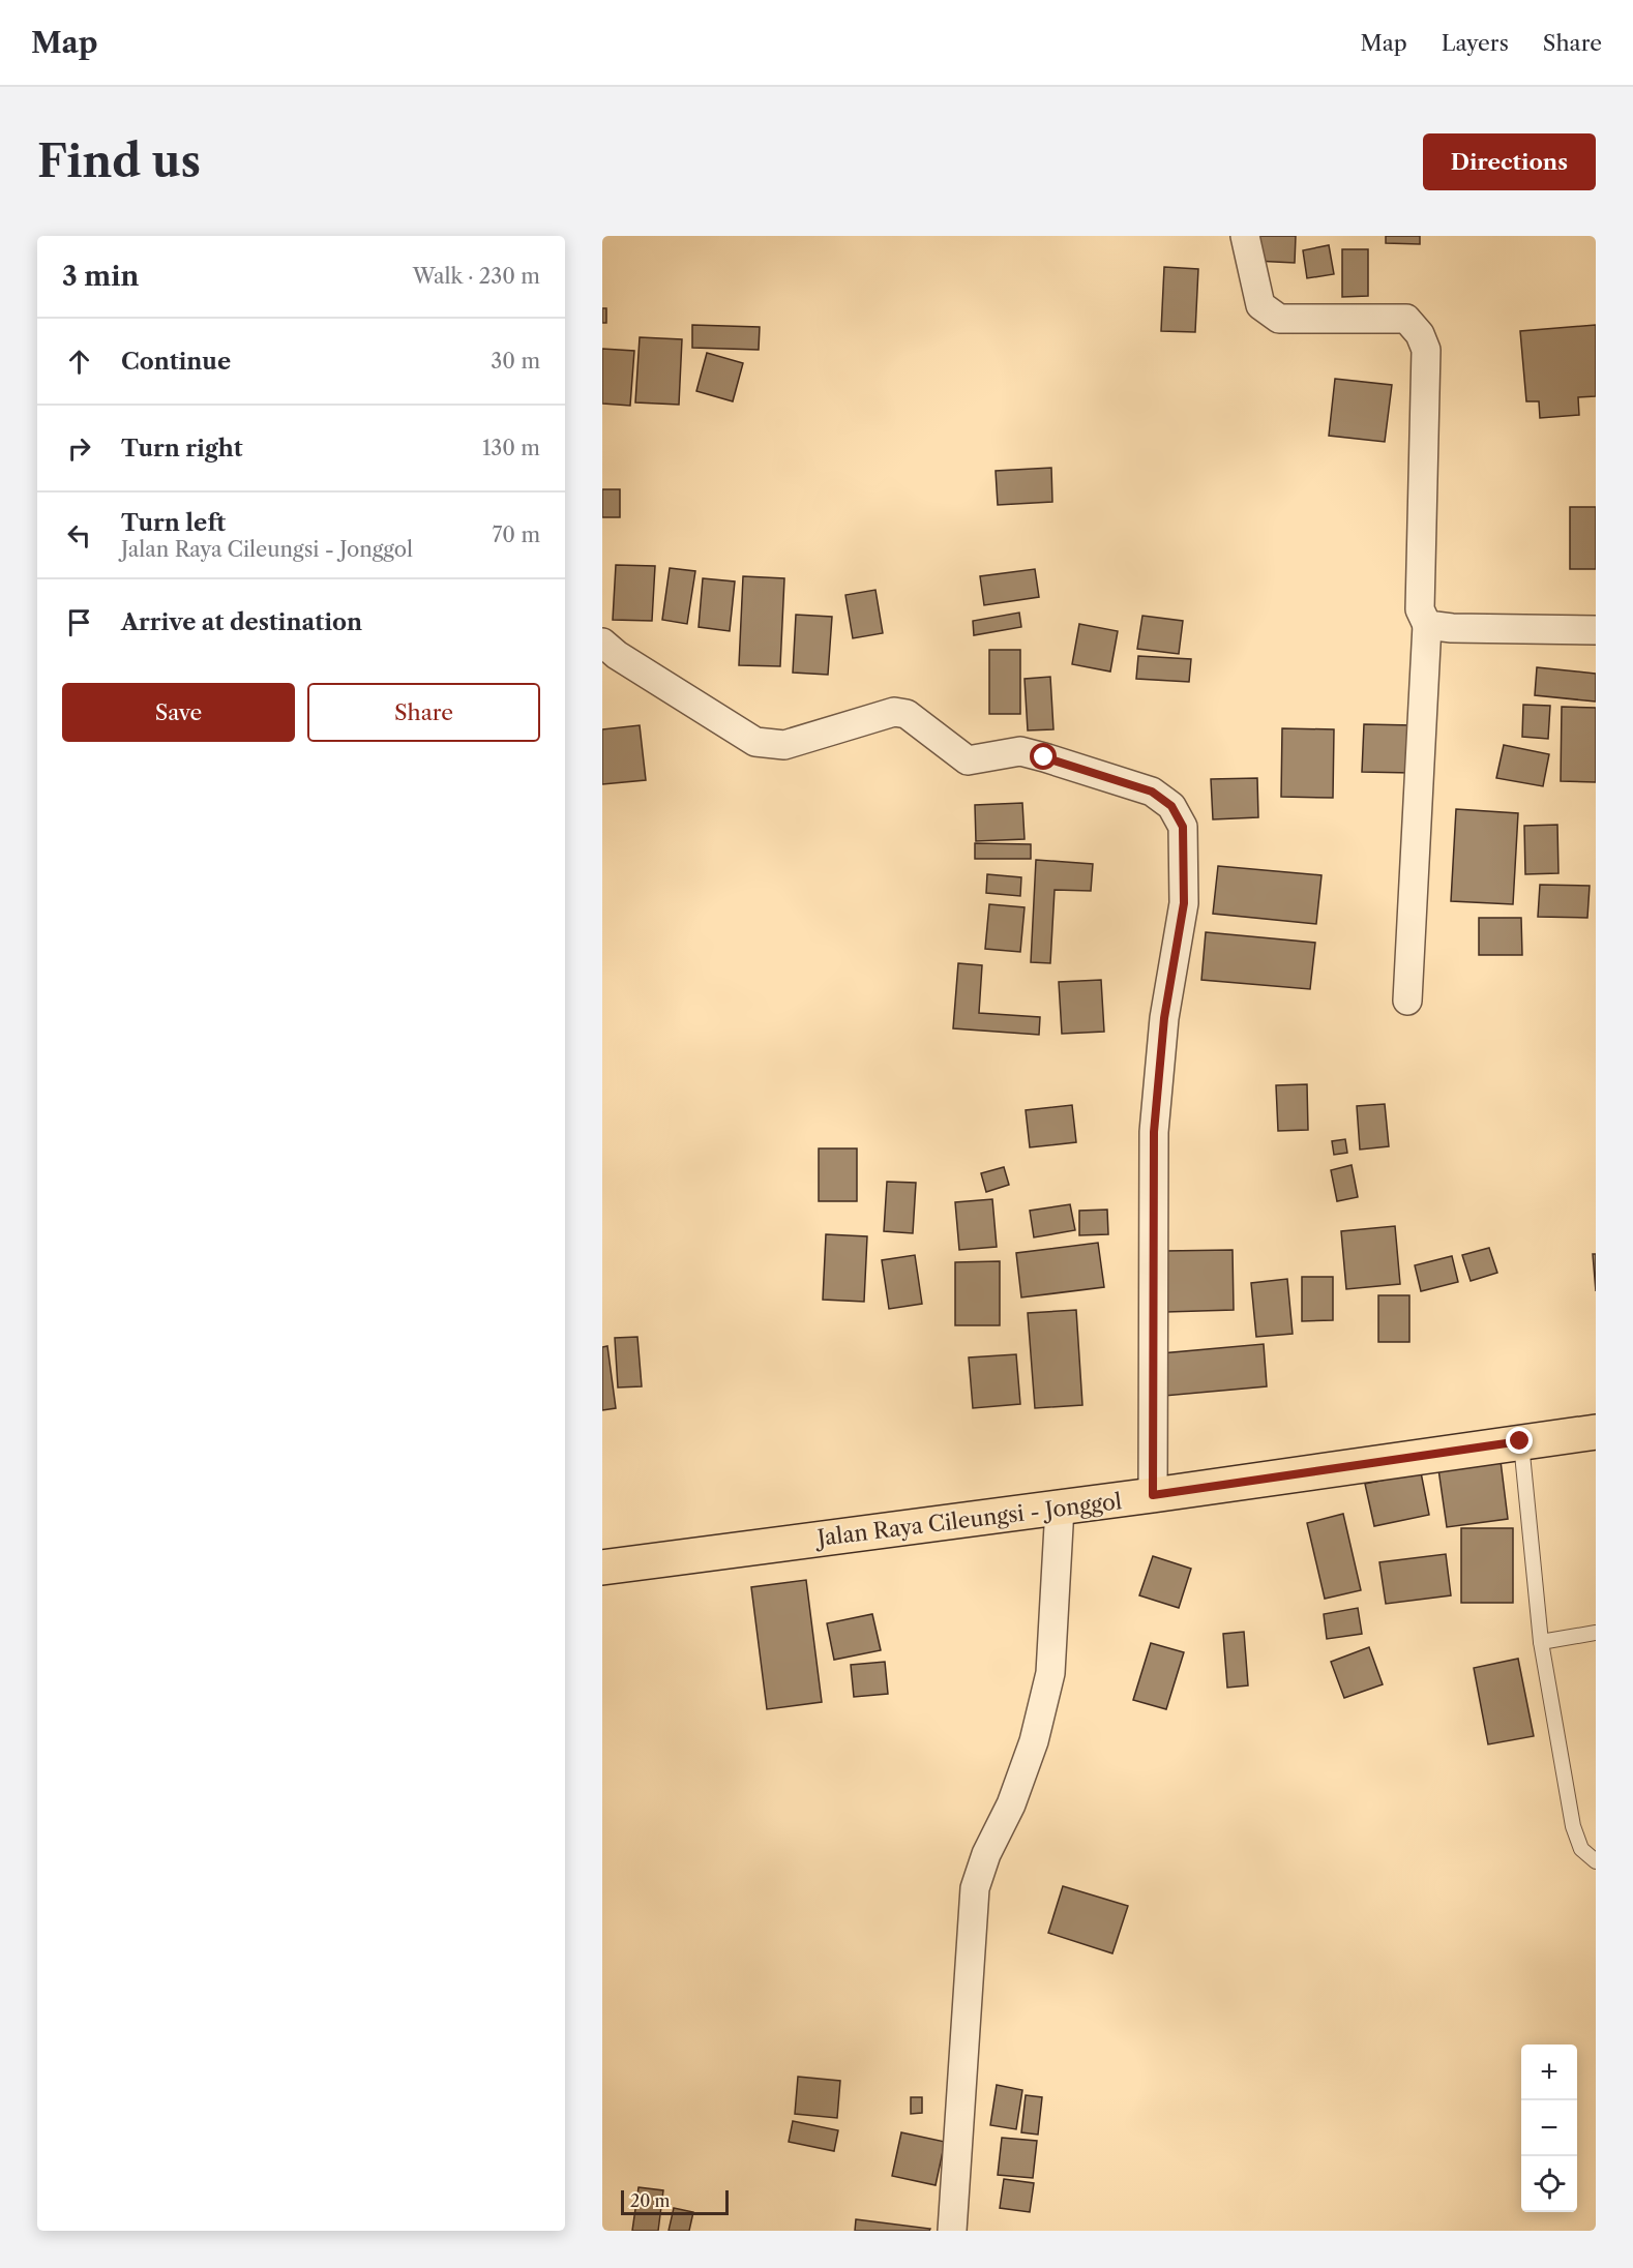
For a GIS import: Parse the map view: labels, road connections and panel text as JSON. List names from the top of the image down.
{
  "streets": {
    "main road": ["Jalan Raya Cileungsi - Jonggol"]
  },
  "scale_bar": "20 m",
  "page": {
    "header": "Map",
    "nav": ["Map", "Layers", "Share"],
    "buttons": [
      "Directions",
      ["Save", "Share"]
    ],
    "title": "Find us",
    "heading": ["3 min", "Walk · 230 m"],
    "list": [
      ["Continue", "30 m"],
      ["Turn right", "130 m"],
      ["Turn left", "Jalan Raya Cileungsi - Jonggol", "70 m"],
      "Arrive at destination"
    ],
    "map_buttons": ["+", "−"],
    "scale": "20 m"
  }
}
